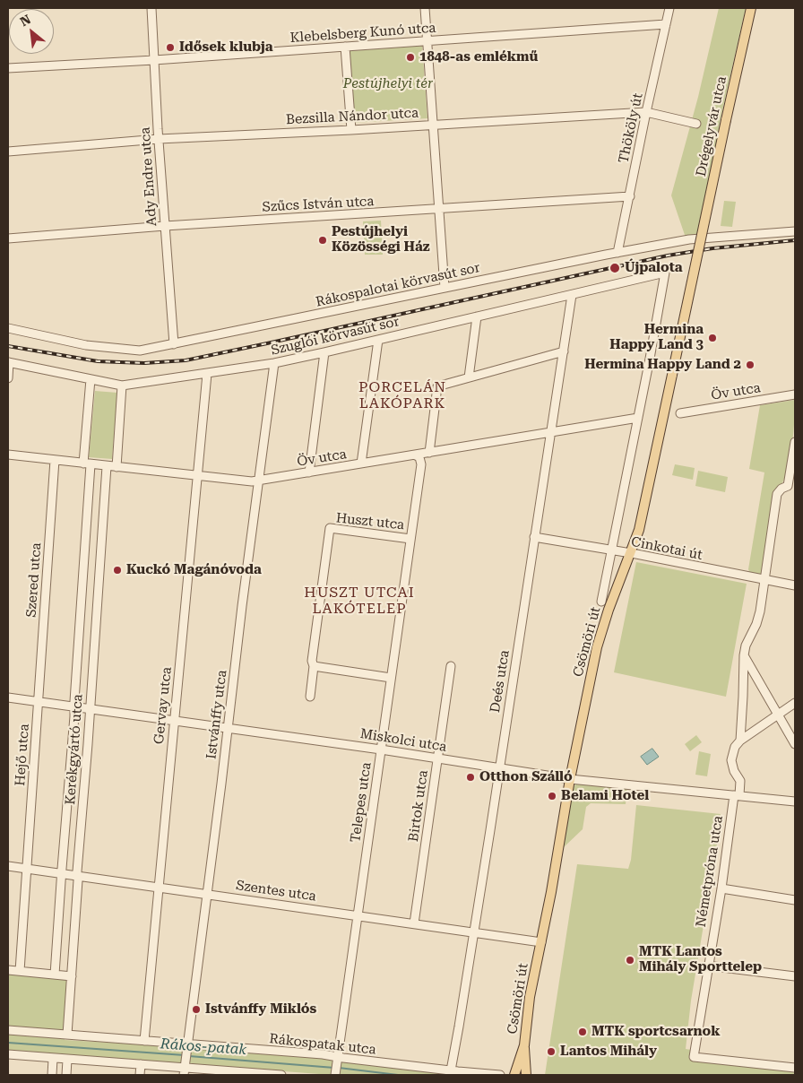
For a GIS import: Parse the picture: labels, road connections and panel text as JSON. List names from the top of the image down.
{
  "streets": {
    "main road": ["Drégelyvár utca", "Csömöri út"],
    "street": [
      "Klebelsberg Kunó utca",
      "Bezsilla Nándor utca",
      "Thököly út",
      "Ady Endre utca",
      "Szűcs István utca",
      "Rákospalotai körvasút sor",
      "Szuglói körvasút sor",
      "Öv utca",
      "Huszt utca",
      "Cinkotai út",
      "Szered utca",
      "Deés utca",
      "Gervay utca",
      "Istvánffy utca",
      "Miskolci utca",
      "Kerékgyártó utca",
      "Hejő utca",
      "Telepes utca",
      "Birtok utca",
      "Németpróna utca",
      "Szentes utca",
      "Rákospatak utca"
    ]
  },
  "crossings": [
    ["Klebelsberg Kunó utca", "Thököly út"],
    ["Klebelsberg Kunó utca", "Ady Endre utca"],
    ["Bezsilla Nándor utca", "Thököly út"],
    ["Bezsilla Nándor utca", "Ady Endre utca"],
    ["Drégelyvár utca", "Csömöri út"],
    ["Thököly út", "Szűcs István utca"],
    ["Thököly út", "Rákospalotai körvasút sor"],
    ["Ady Endre utca", "Szűcs István utca"],
    ["Ady Endre utca", "Rákospalotai körvasút sor"],
    ["Szuglói körvasút sor", "Csömöri út"],
    ["Szuglói körvasút sor", "Deés utca"],
    ["Szuglói körvasút sor", "Gervay utca"],
    ["Szuglói körvasút sor", "Istvánffy utca"],
    ["Szuglói körvasút sor", "Kerékgyártó utca"],
    ["Öv utca", "Szered utca"],
    ["Öv utca", "Csömöri út"],
    ["Öv utca", "Deés utca"],
    ["Öv utca", "Gervay utca"],
    ["Öv utca", "Istvánffy utca"],
    ["Öv utca", "Kerékgyártó utca"],
    ["Öv utca", "Telepes utca"],
    ["Huszt utca", "Telepes utca"],
    ["Cinkotai út", "Csömöri út"],
    ["Cinkotai út", "Deés utca"],
    ["Szered utca", "Miskolci utca"],
    ["Szered utca", "Hejő utca"],
    ["Csömöri út", "Miskolci utca"],
    ["Csömöri út", "Szentes utca"],
    ["Deés utca", "Miskolci utca"],
    ["Deés utca", "Szentes utca"],
    ["Deés utca", "Rákospatak utca"],
    ["Gervay utca", "Miskolci utca"],
    ["Gervay utca", "Szentes utca"],
    ["Gervay utca", "Rákospatak utca"],
    ["Istvánffy utca", "Miskolci utca"],
    ["Istvánffy utca", "Szentes utca"],
    ["Istvánffy utca", "Rákospatak utca"],
    ["Miskolci utca", "Kerékgyártó utca"],
    ["Miskolci utca", "Hejő utca"],
    ["Miskolci utca", "Telepes utca"],
    ["Miskolci utca", "Birtok utca"],
    ["Miskolci utca", "Németpróna utca"],
    ["Kerékgyártó utca", "Szentes utca"],
    ["Kerékgyártó utca", "Rákospatak utca"],
    ["Hejő utca", "Szentes utca"],
    ["Telepes utca", "Szentes utca"],
    ["Telepes utca", "Rákospatak utca"],
    ["Birtok utca", "Szentes utca"]
  ],
  "districts": ["PORCELÁN LAKÓPARK", "HUSZT UTCAI LAKÓTELEP"],
  "water": ["Rákos-patak"],
  "parks": ["Pestújhelyi tér"],
  "places": [
    "Idősek klubja",
    "1848-as emlékmű",
    "Pestújhelyi Közösségi Ház",
    "Újpalota",
    "Hermina Happy Land 3",
    "Hermina Happy Land 2",
    "Kuckó Magánóvoda",
    "Otthon Szálló",
    "Belami Hotel",
    "MTK Lantos Mihály Sporttelep",
    "Istvánffy Miklós",
    "MTK sportcsarnok",
    "Lantos Mihály"
  ],
  "north": "top left"
}
